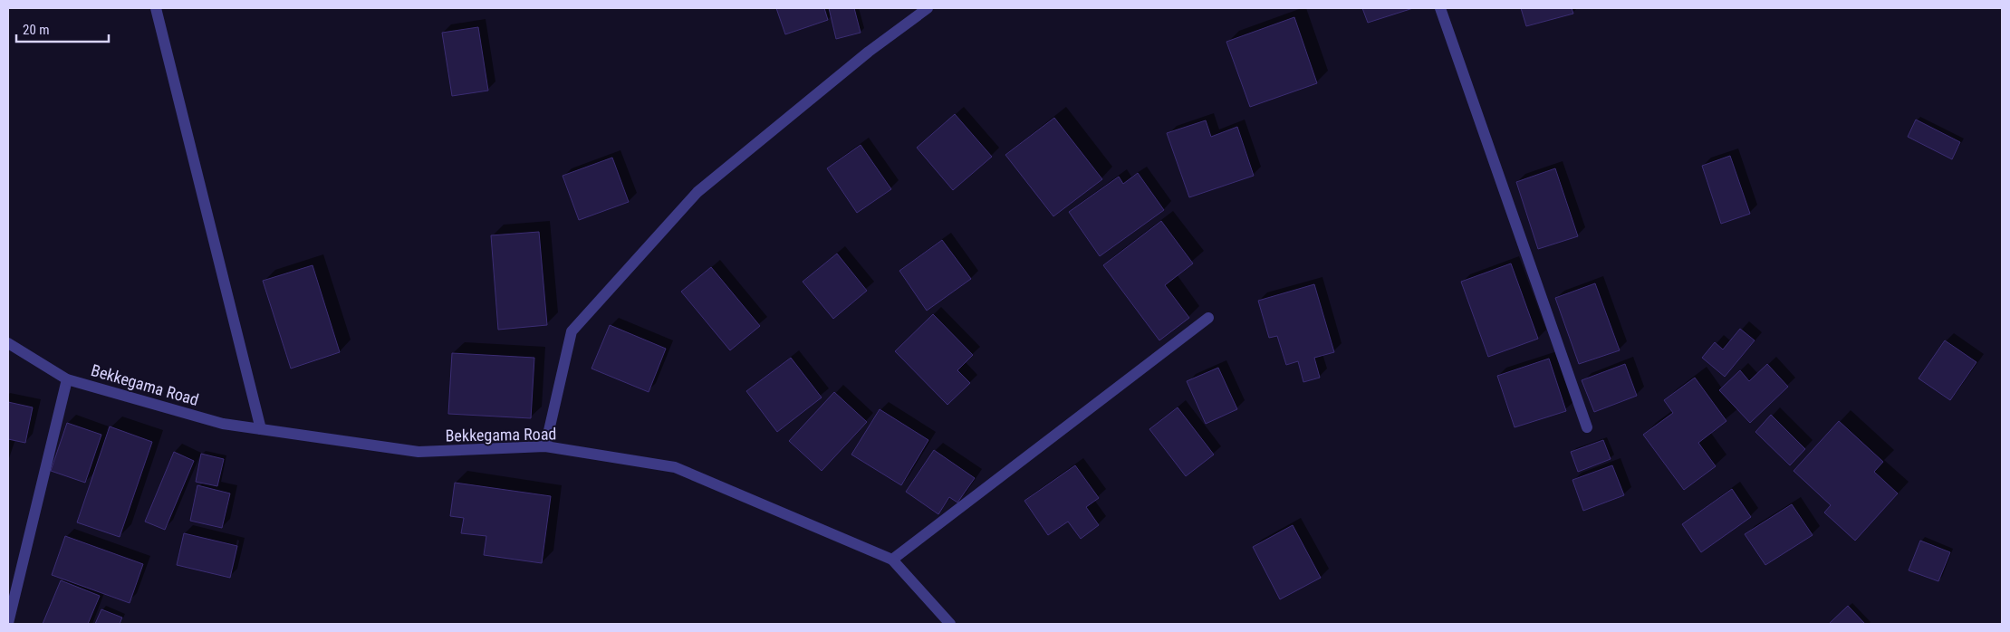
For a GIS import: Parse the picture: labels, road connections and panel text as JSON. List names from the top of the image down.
{
  "streets": {
    "street": ["Bekkegama Road"]
  },
  "scale_bar": "20 m"
}
